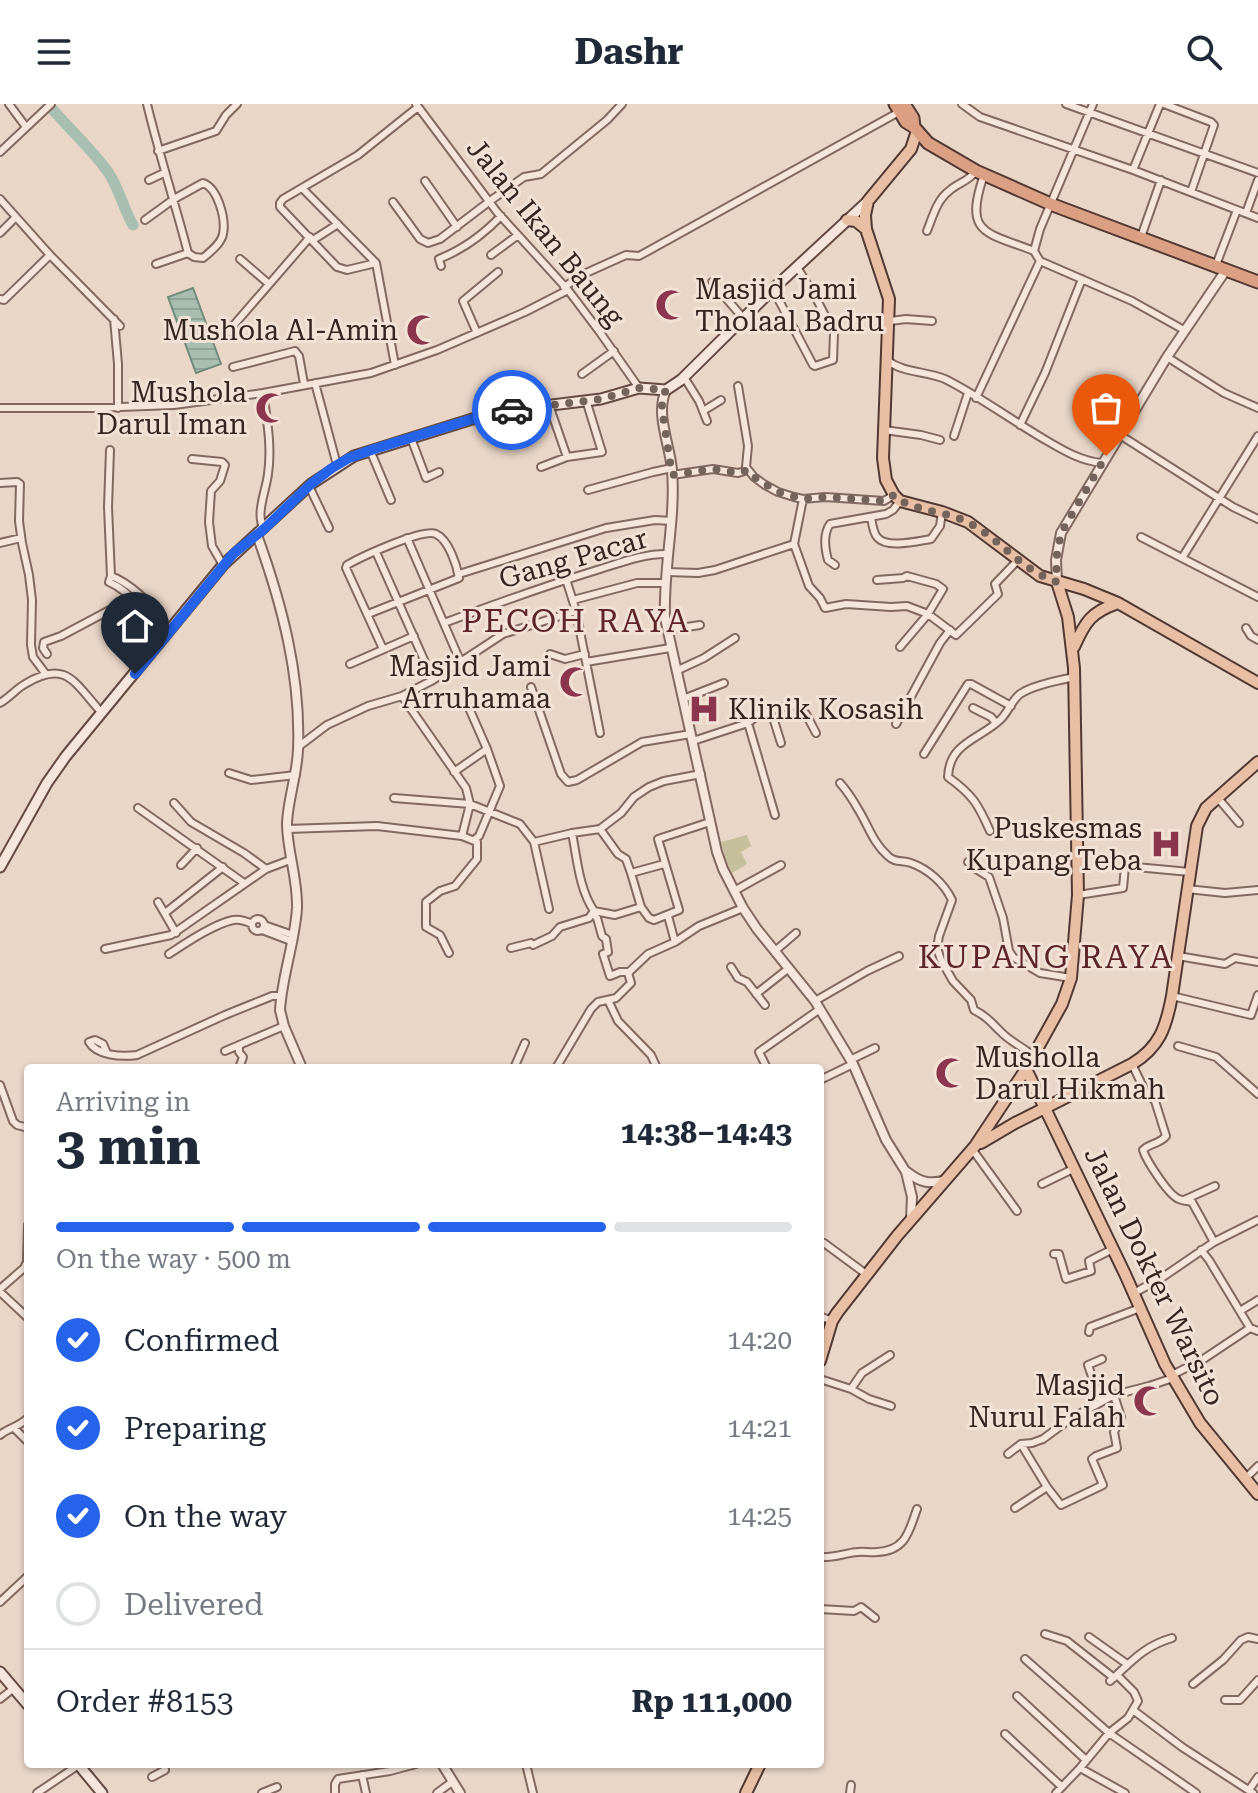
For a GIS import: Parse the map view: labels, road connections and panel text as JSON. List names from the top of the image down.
{
  "streets": {
    "main road": ["Jalan Dokter Warsito"],
    "street": ["Jalan Ikan Baung", "Gang Pacar"]
  },
  "districts": ["PECOH RAYA", "KUPANG RAYA"],
  "places": {
    "mosque": [
      "Masjid Jami Tholaal Badru",
      "Mushola Al-Amin",
      "Mushola Darul Iman",
      "Masjid Jami Arruhamaa",
      "Musholla Darul Hikmah",
      "Masjid Nurul Falah"
    ],
    "hospital": ["Klinik Kosasih", "Puskesmas Kupang Teba"]
  },
  "page": {
    "header": "Dashr",
    "heading": ["3 min", "Arriving in", "14:38–14:43"],
    "panel": ["Order #8153", "Rp 111,000"],
    "bar": "On the way · 500 m",
    "list": [
      ["Confirmed", "14:20"],
      ["Preparing", "14:21"],
      ["On the way", "14:25"],
      "Delivered"
    ]
  }
}
